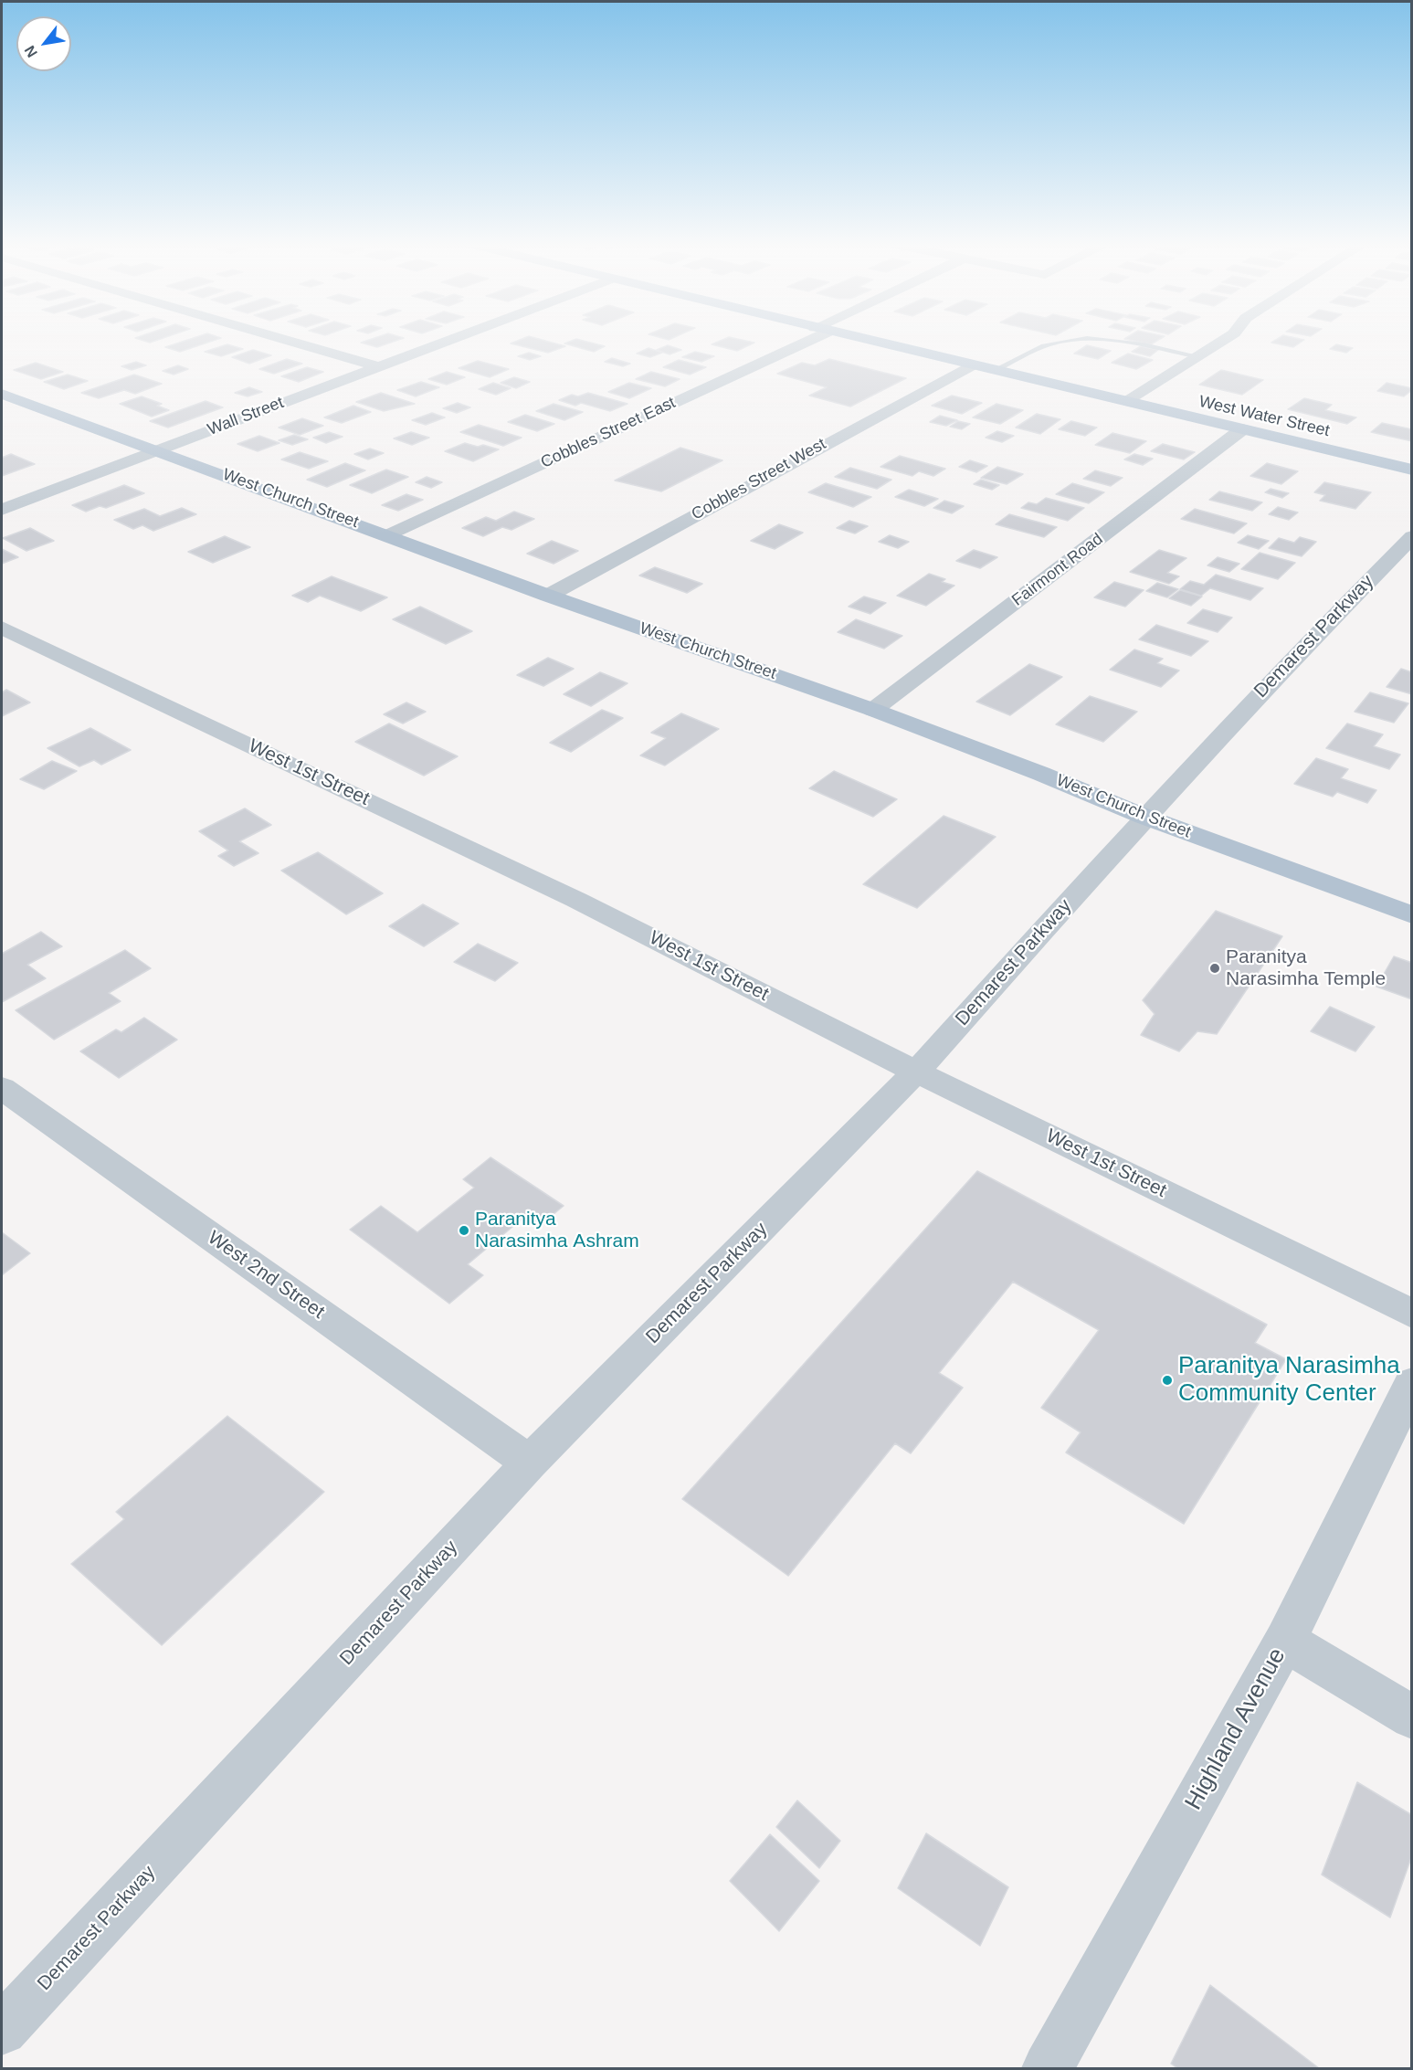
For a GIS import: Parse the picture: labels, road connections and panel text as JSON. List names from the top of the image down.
{
  "streets": {
    "main road": ["West Water Street", "West Church Street"],
    "street": [
      "Wall Street",
      "Cobbles Street East",
      "Cobbles Street West",
      "Fairmont Road",
      "Demarest Parkway",
      "West 1st Street",
      "West 2nd Street",
      "Highland Avenue"
    ]
  },
  "crossings": [
    ["Wall Street", "West Church Street"],
    ["West Water Street", "Cobbles Street West"],
    ["West Water Street", "Fairmont Road"],
    ["Cobbles Street East", "West Church Street"],
    ["Cobbles Street West", "West Church Street"],
    ["West Church Street", "Fairmont Road"],
    ["West Church Street", "Demarest Parkway"],
    ["Demarest Parkway", "West 1st Street"],
    ["Demarest Parkway", "West 2nd Street"]
  ],
  "places": ["Paranitya Narasimha Temple", "Paranitya Narasimha Ashram", "Paranitya Narasimha Community Center"],
  "north": "bottom left"
}
